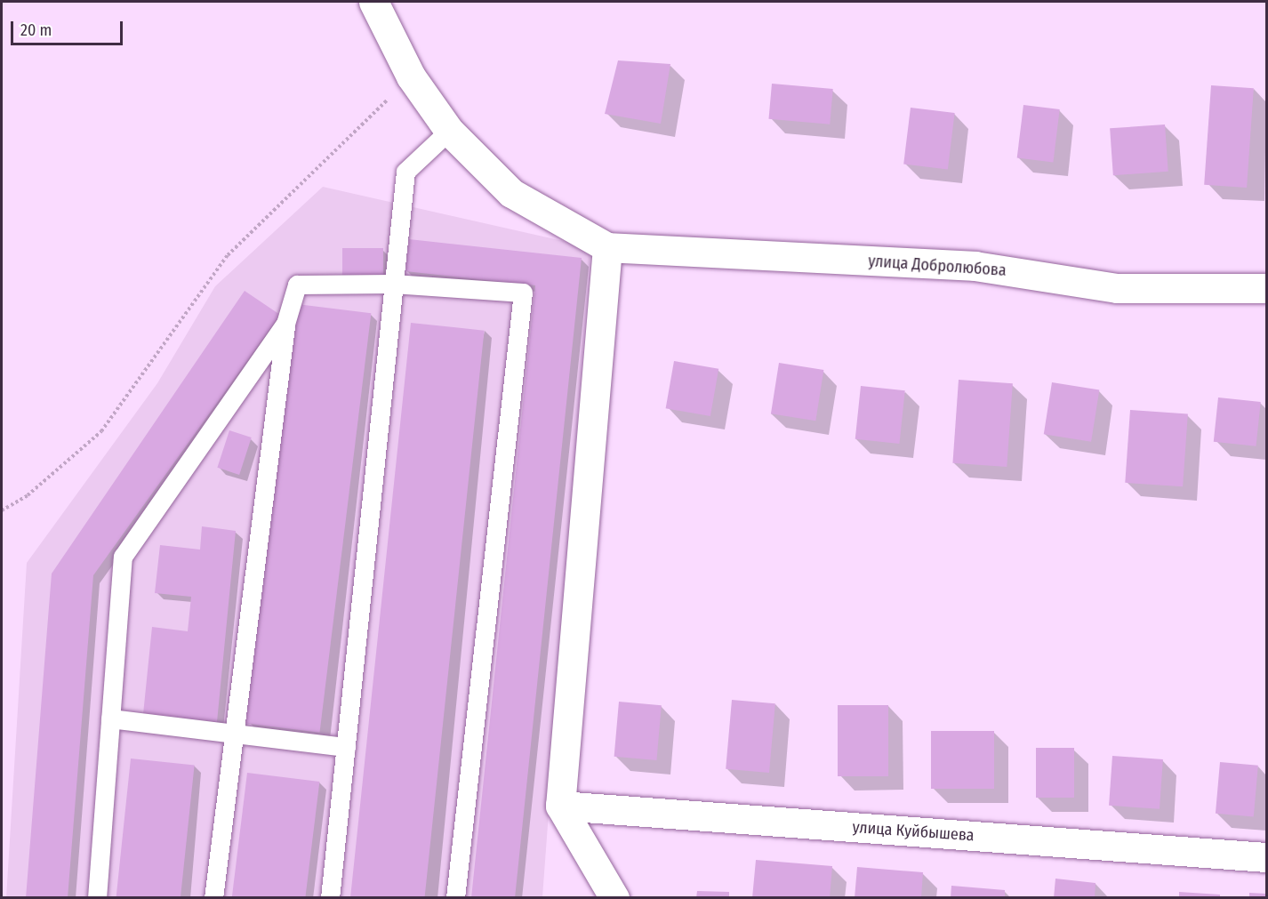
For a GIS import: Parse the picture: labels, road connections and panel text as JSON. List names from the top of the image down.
{
  "streets": {
    "street": ["улица Добролюбова", "улица Куйбышева"]
  },
  "scale_bar": "20 m"
}
